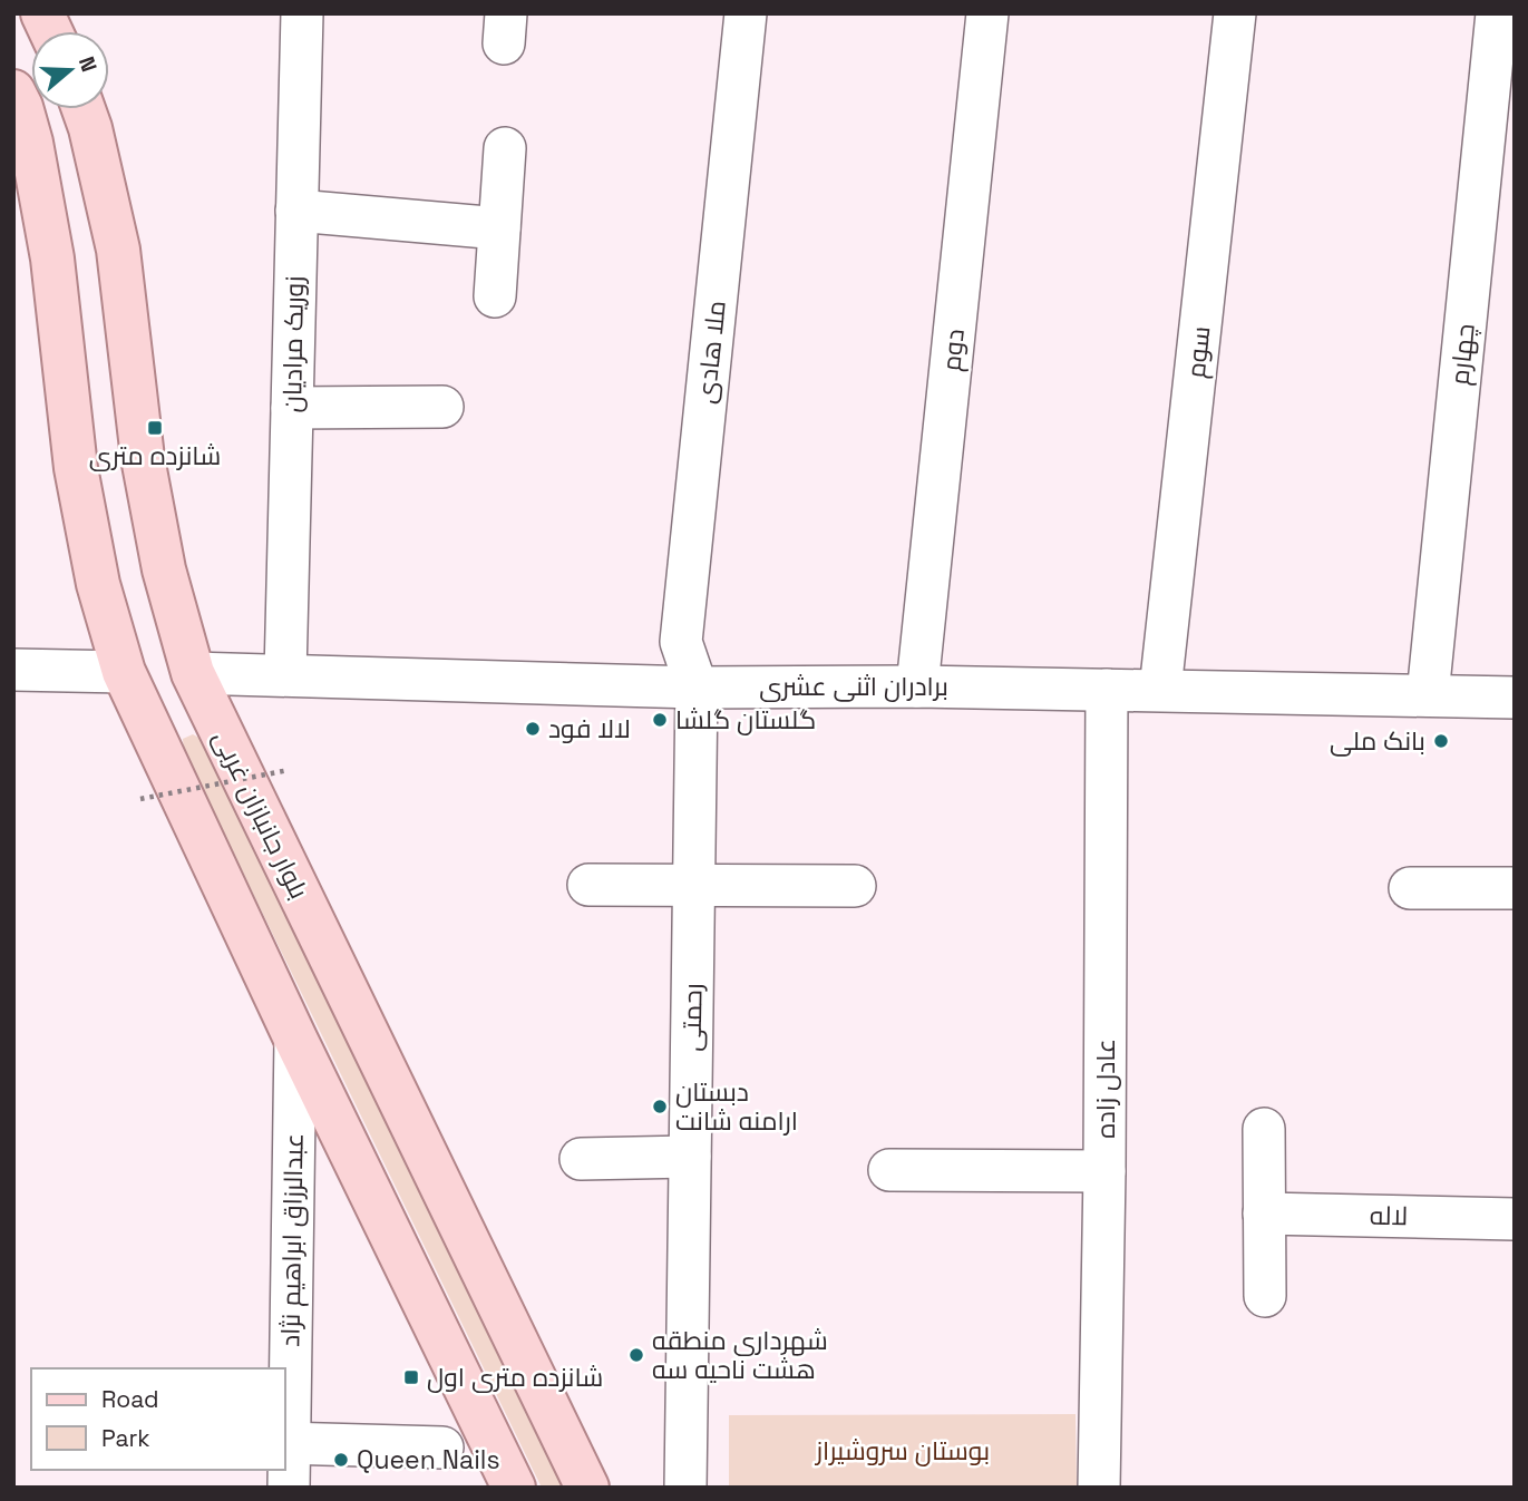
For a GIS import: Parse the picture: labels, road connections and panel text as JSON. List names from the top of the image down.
{
  "streets": {
    "main road": ["بلوار جانبازان غربی"],
    "street": [
      "زوریک مرادیان",
      "دوم",
      "ملا هادی",
      "سوم",
      "چهارم",
      "برادران اثنی عشری",
      "رحمتی",
      "عادل زاده",
      "لاله",
      "عبدالرزاق ابراهیم نژاد"
    ]
  },
  "crossings": [
    ["زوریک مرادیان", "برادران اثنی عشری"],
    ["دوم", "برادران اثنی عشری"],
    ["ملا هادی", "برادران اثنی عشری"],
    ["ملا هادی", "رحمتی"],
    ["سوم", "برادران اثنی عشری"],
    ["چهارم", "برادران اثنی عشری"],
    ["برادران اثنی عشری", "بلوار جانبازان غربی"],
    ["برادران اثنی عشری", "رحمتی"],
    ["برادران اثنی عشری", "عادل زاده"]
  ],
  "parks": ["بوستان سروشیراز"],
  "places": {
    "transit": ["شانزده متری", "شانزده متری اول"],
    "other": [
      "گلستان گلشا",
      "لالا فود",
      "بانک ملی",
      "دبستان ارامنه شانت",
      "شهرداری منطقه هشت ناحیه سه",
      "Queen Nails"
    ]
  },
  "legend": ["Road", "Park"],
  "north": "right"
}
